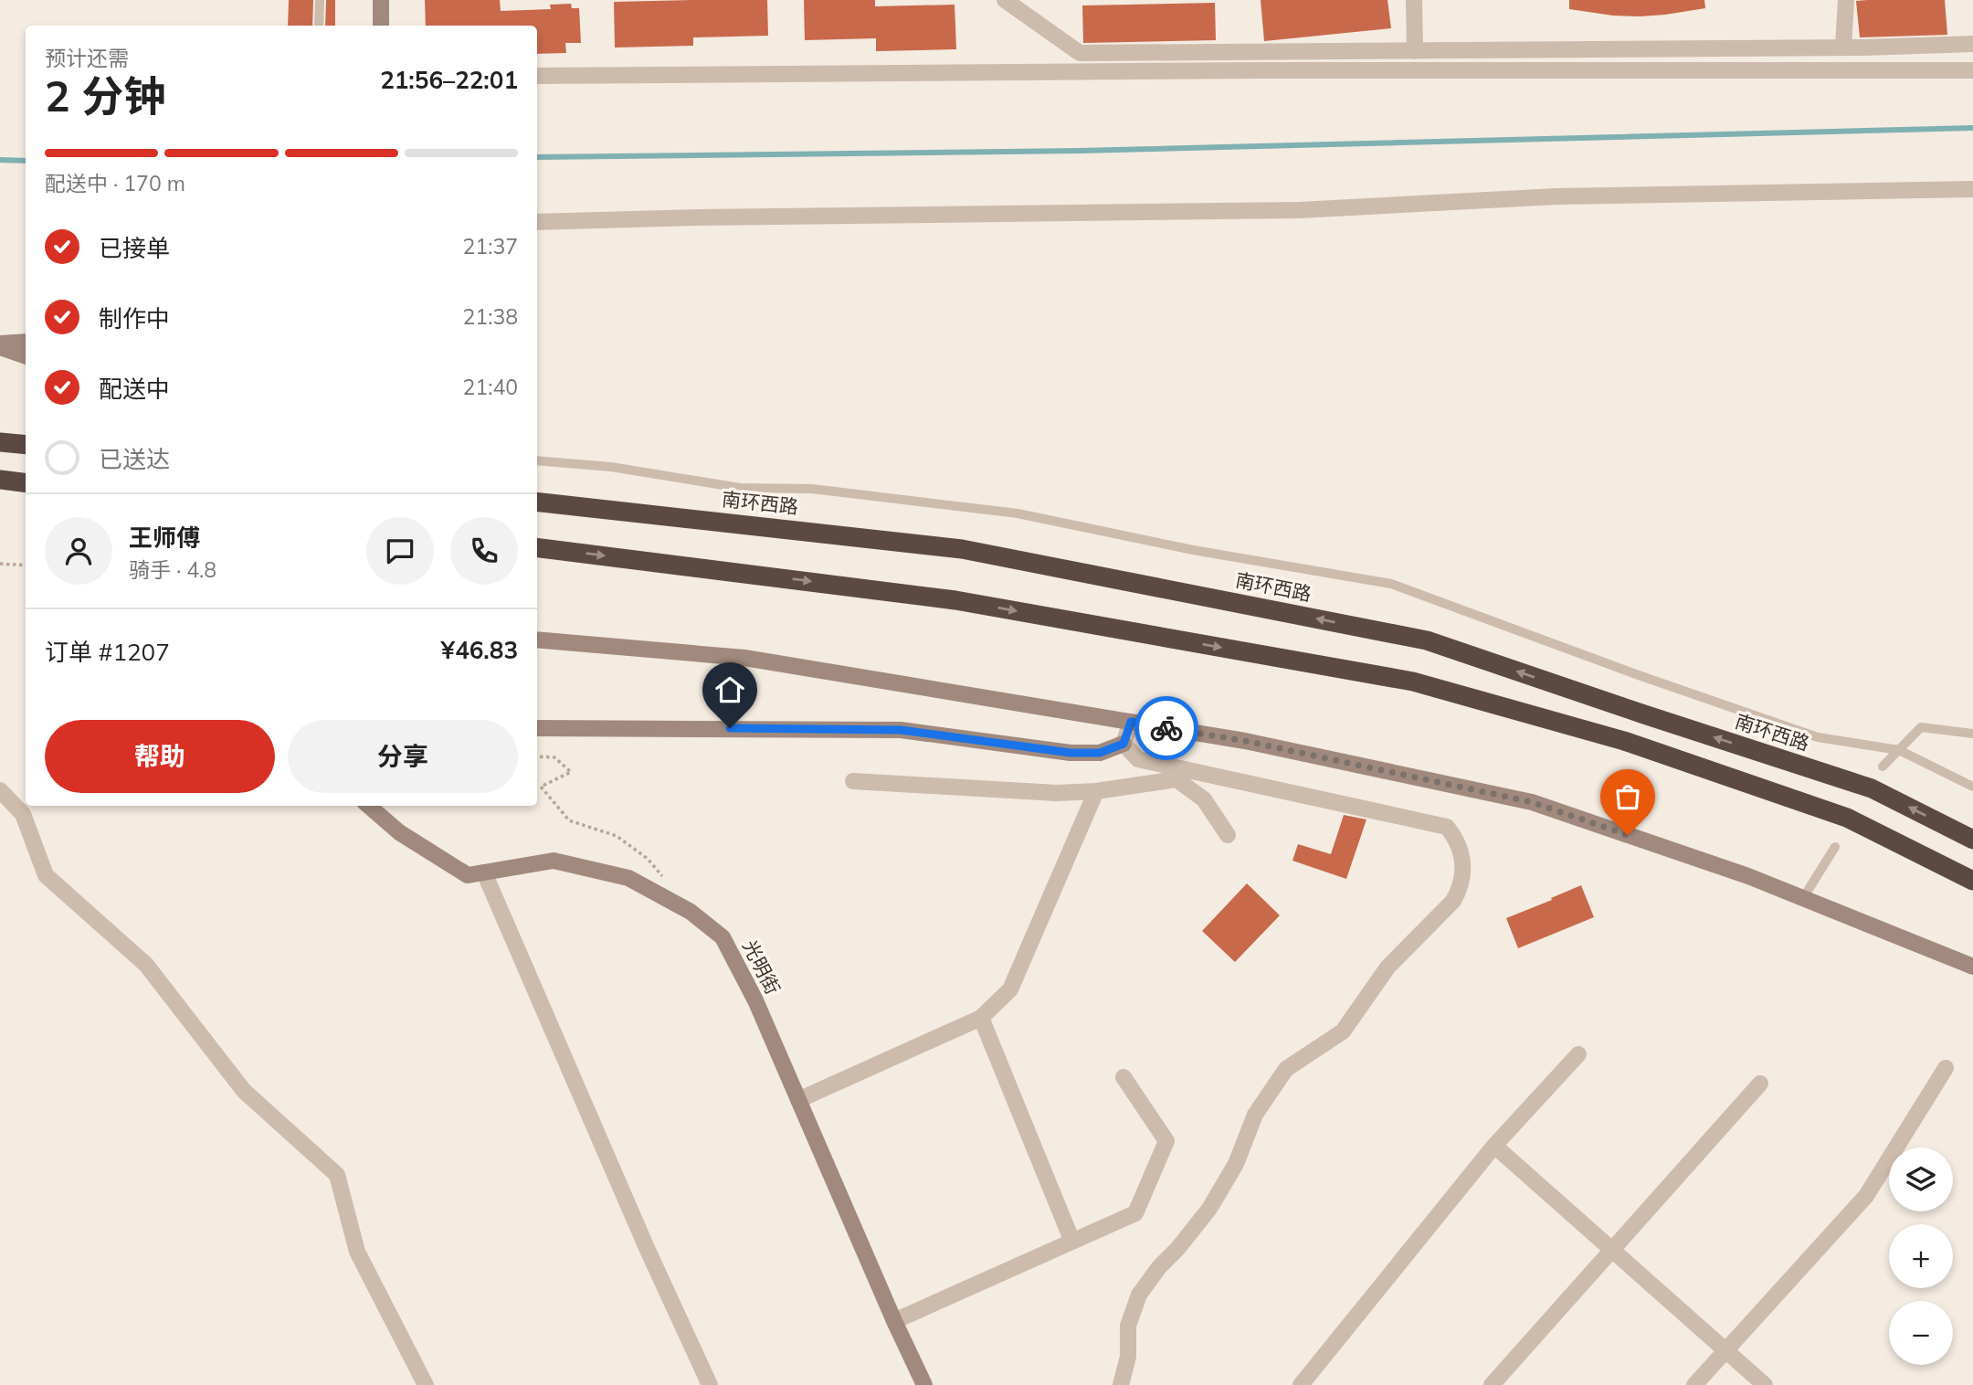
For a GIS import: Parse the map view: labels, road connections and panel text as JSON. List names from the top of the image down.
{
  "streets": {
    "highway": ["南环西路"],
    "street": ["光明街"]
  },
  "page": {
    "heading": ["2 分钟", "预计还需", "21:56–22:01"],
    "panel": [
      "王师傅",
      "骑手 · 4.8",
      "订单 #1207",
      "¥46.83"
    ],
    "bar": "配送中 · 170 m",
    "list": [
      ["已接单", "21:37"],
      ["制作中", "21:38"],
      ["配送中", "21:40"],
      "已送达"
    ],
    "buttons": ["帮助", "分享"],
    "map_buttons": ["+", "−"]
  }
}
